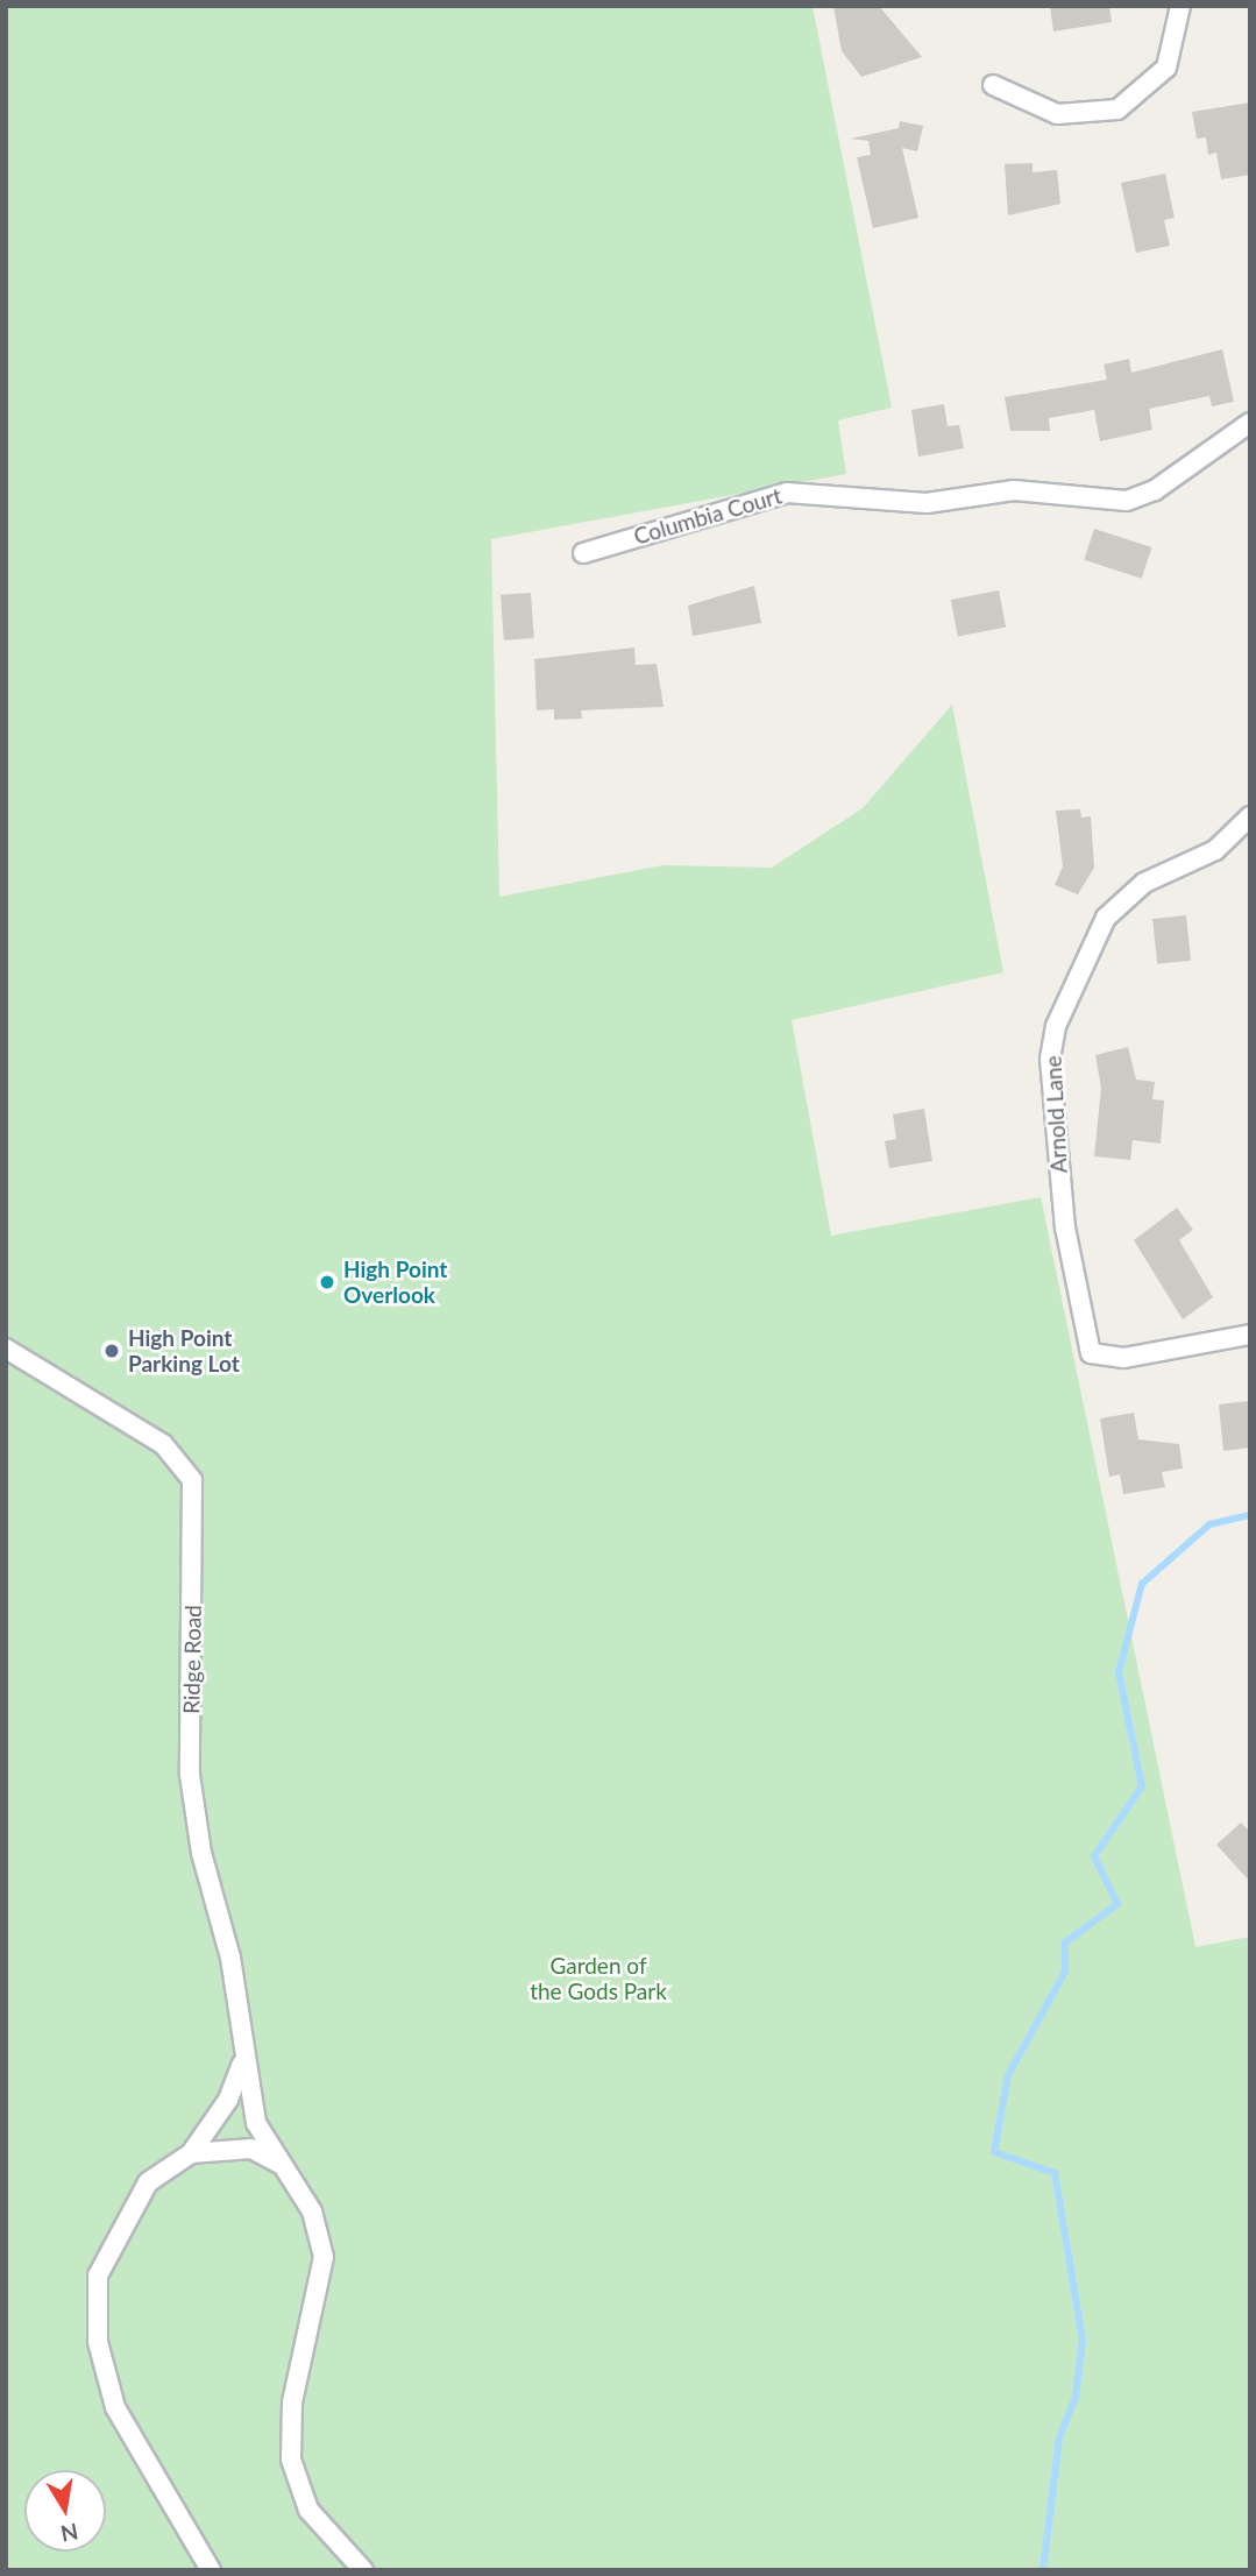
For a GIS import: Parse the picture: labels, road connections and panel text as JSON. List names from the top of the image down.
{
  "streets": {
    "street": ["Columbia Court", "Arnold Lane", "Ridge Road"]
  },
  "parks": ["Garden of the Gods Park"],
  "places": ["High Point Overlook", "High Point Parking Lot"],
  "north": "bottom"
}
